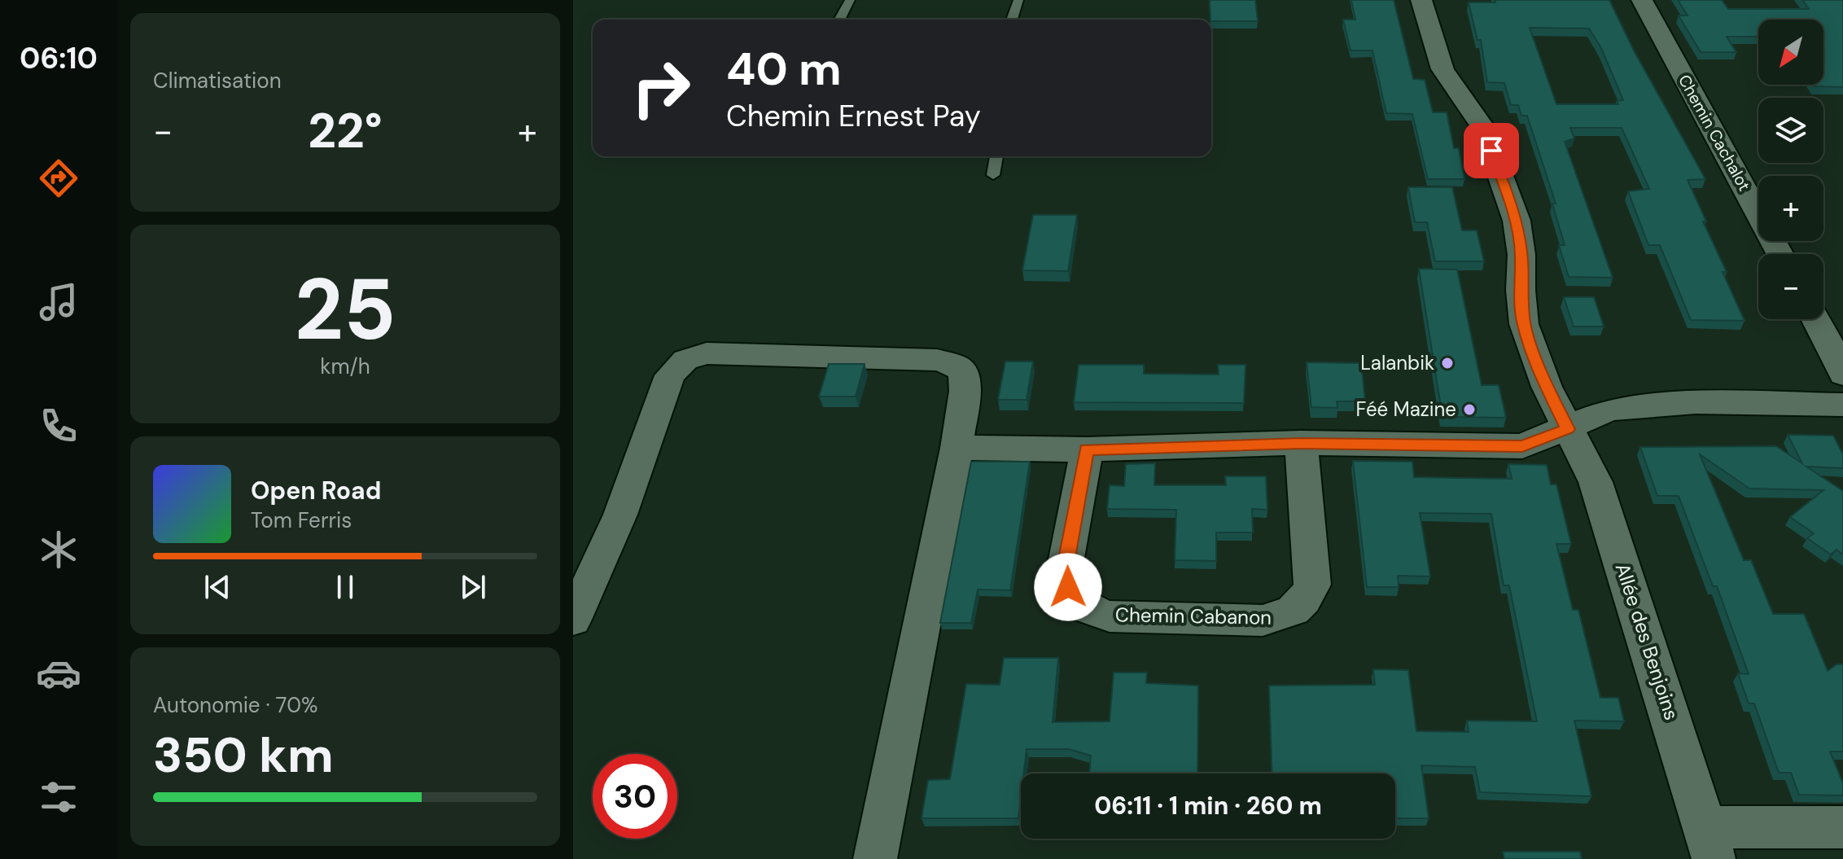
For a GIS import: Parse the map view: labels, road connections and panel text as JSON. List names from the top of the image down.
{
  "streets": {
    "street": ["Chemin Cachalot", "Chemin Cabanon", "Allée des Benjoins"]
  },
  "places": ["Lalanbik", "Féé Mazine"],
  "north": "bottom left",
  "page": {
    "tabs": "06:10",
    "tile": [
      "Climatisation",
      ["25", "km/h"],
      ["Autonomie · 70%", "350 km"]
    ],
    "map_buttons": ["+", "−"],
    "turn": ["40 m", "Chemin Ernest Pay"],
    "heat": ["−", "22°", "+"],
    "song": ["Open Road", "Tom Ferris"],
    "limit": "30",
    "trip": "06:11 · 1 min · 260 m"
  }
}
